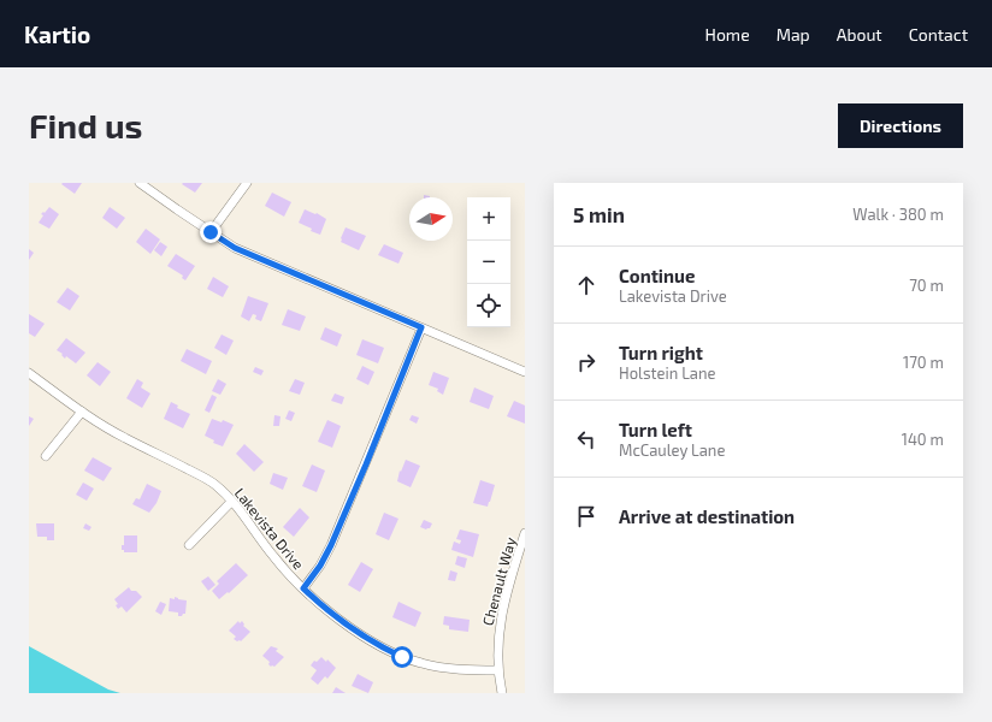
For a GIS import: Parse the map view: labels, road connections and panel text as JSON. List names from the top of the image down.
{
  "streets": {
    "street": ["Lakevista Drive", "Chenault Way"]
  },
  "crossings": [
    ["Lakevista Drive", "Chenault Way"]
  ],
  "north": "right",
  "page": {
    "header": "Kartio",
    "nav": [
      "Home",
      "Map",
      "About",
      "Contact"
    ],
    "buttons": "Directions",
    "title": "Find us",
    "heading": ["5 min", "Walk · 380 m"],
    "map_buttons": ["+", "−"],
    "list": [
      ["Continue", "Lakevista Drive", "70 m"],
      ["Turn right", "Holstein Lane", "170 m"],
      ["Turn left", "McCauley Lane", "140 m"],
      "Arrive at destination"
    ]
  }
}
